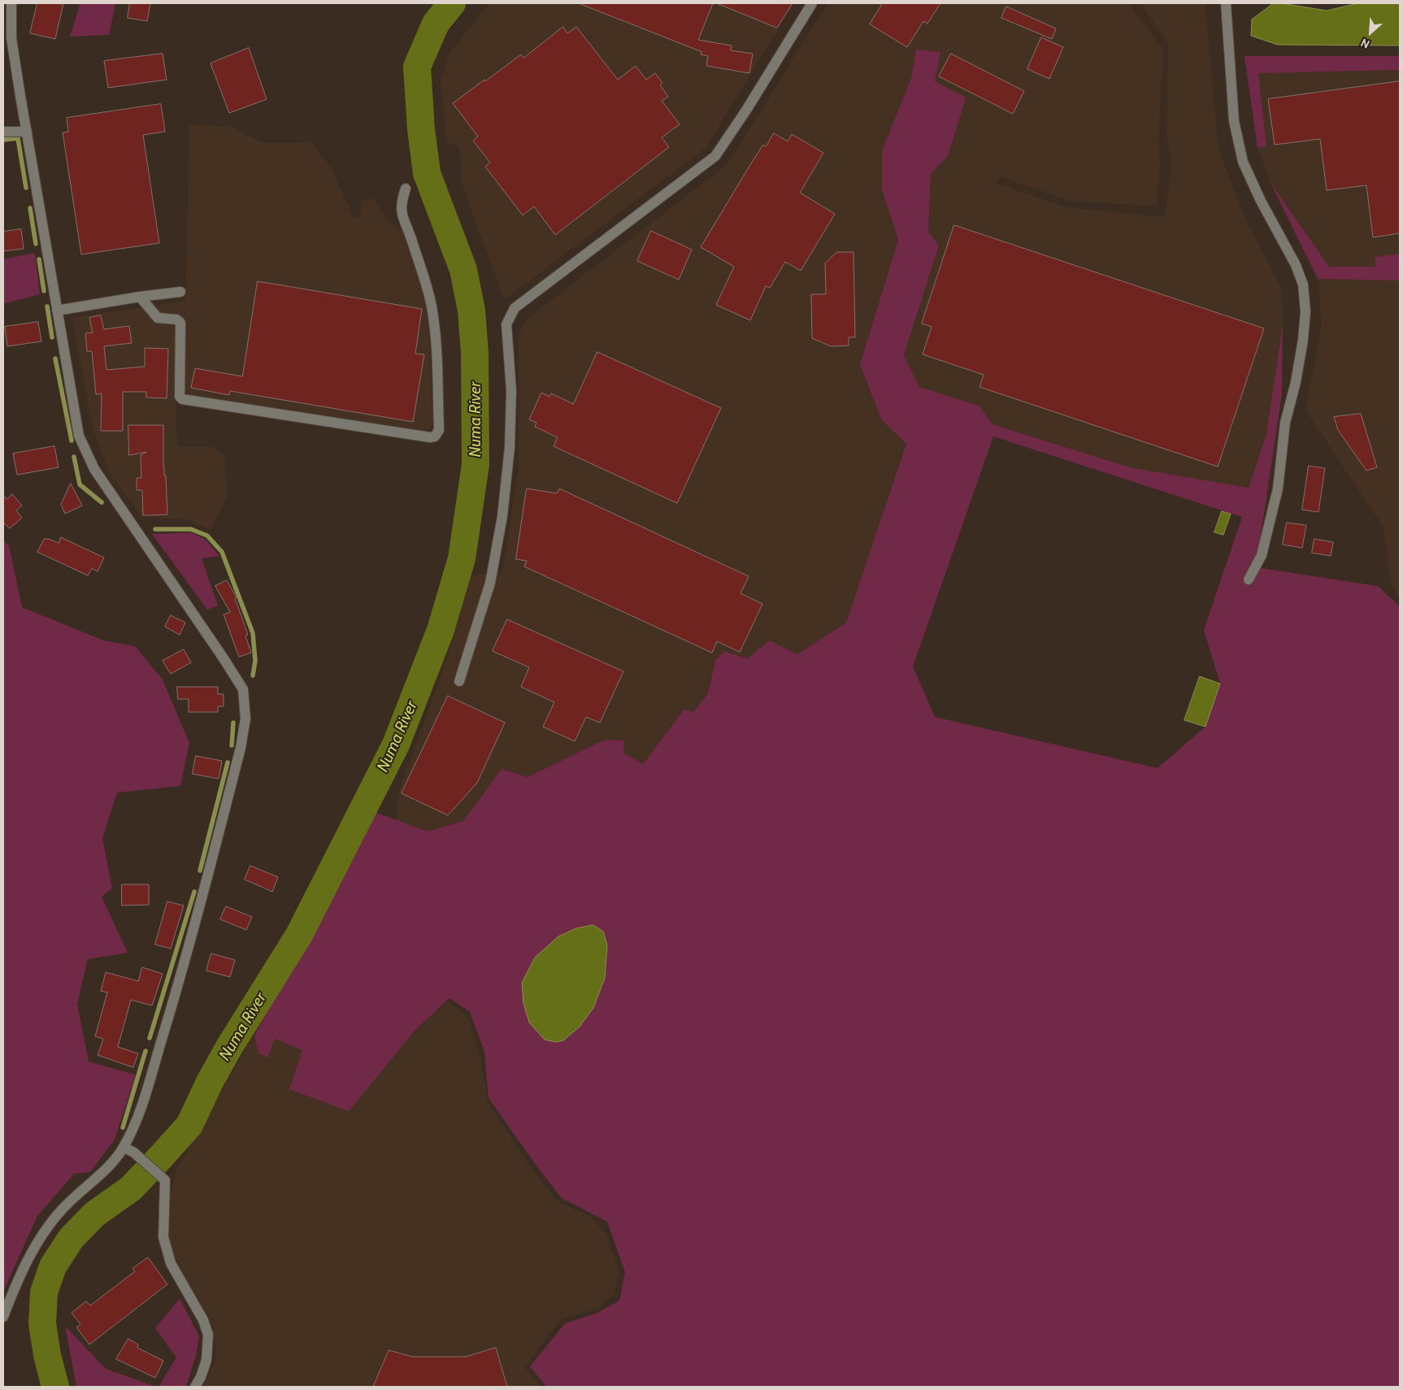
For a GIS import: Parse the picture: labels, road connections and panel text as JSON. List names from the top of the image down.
{
  "water": ["Numa River"],
  "north": "bottom left"
}
